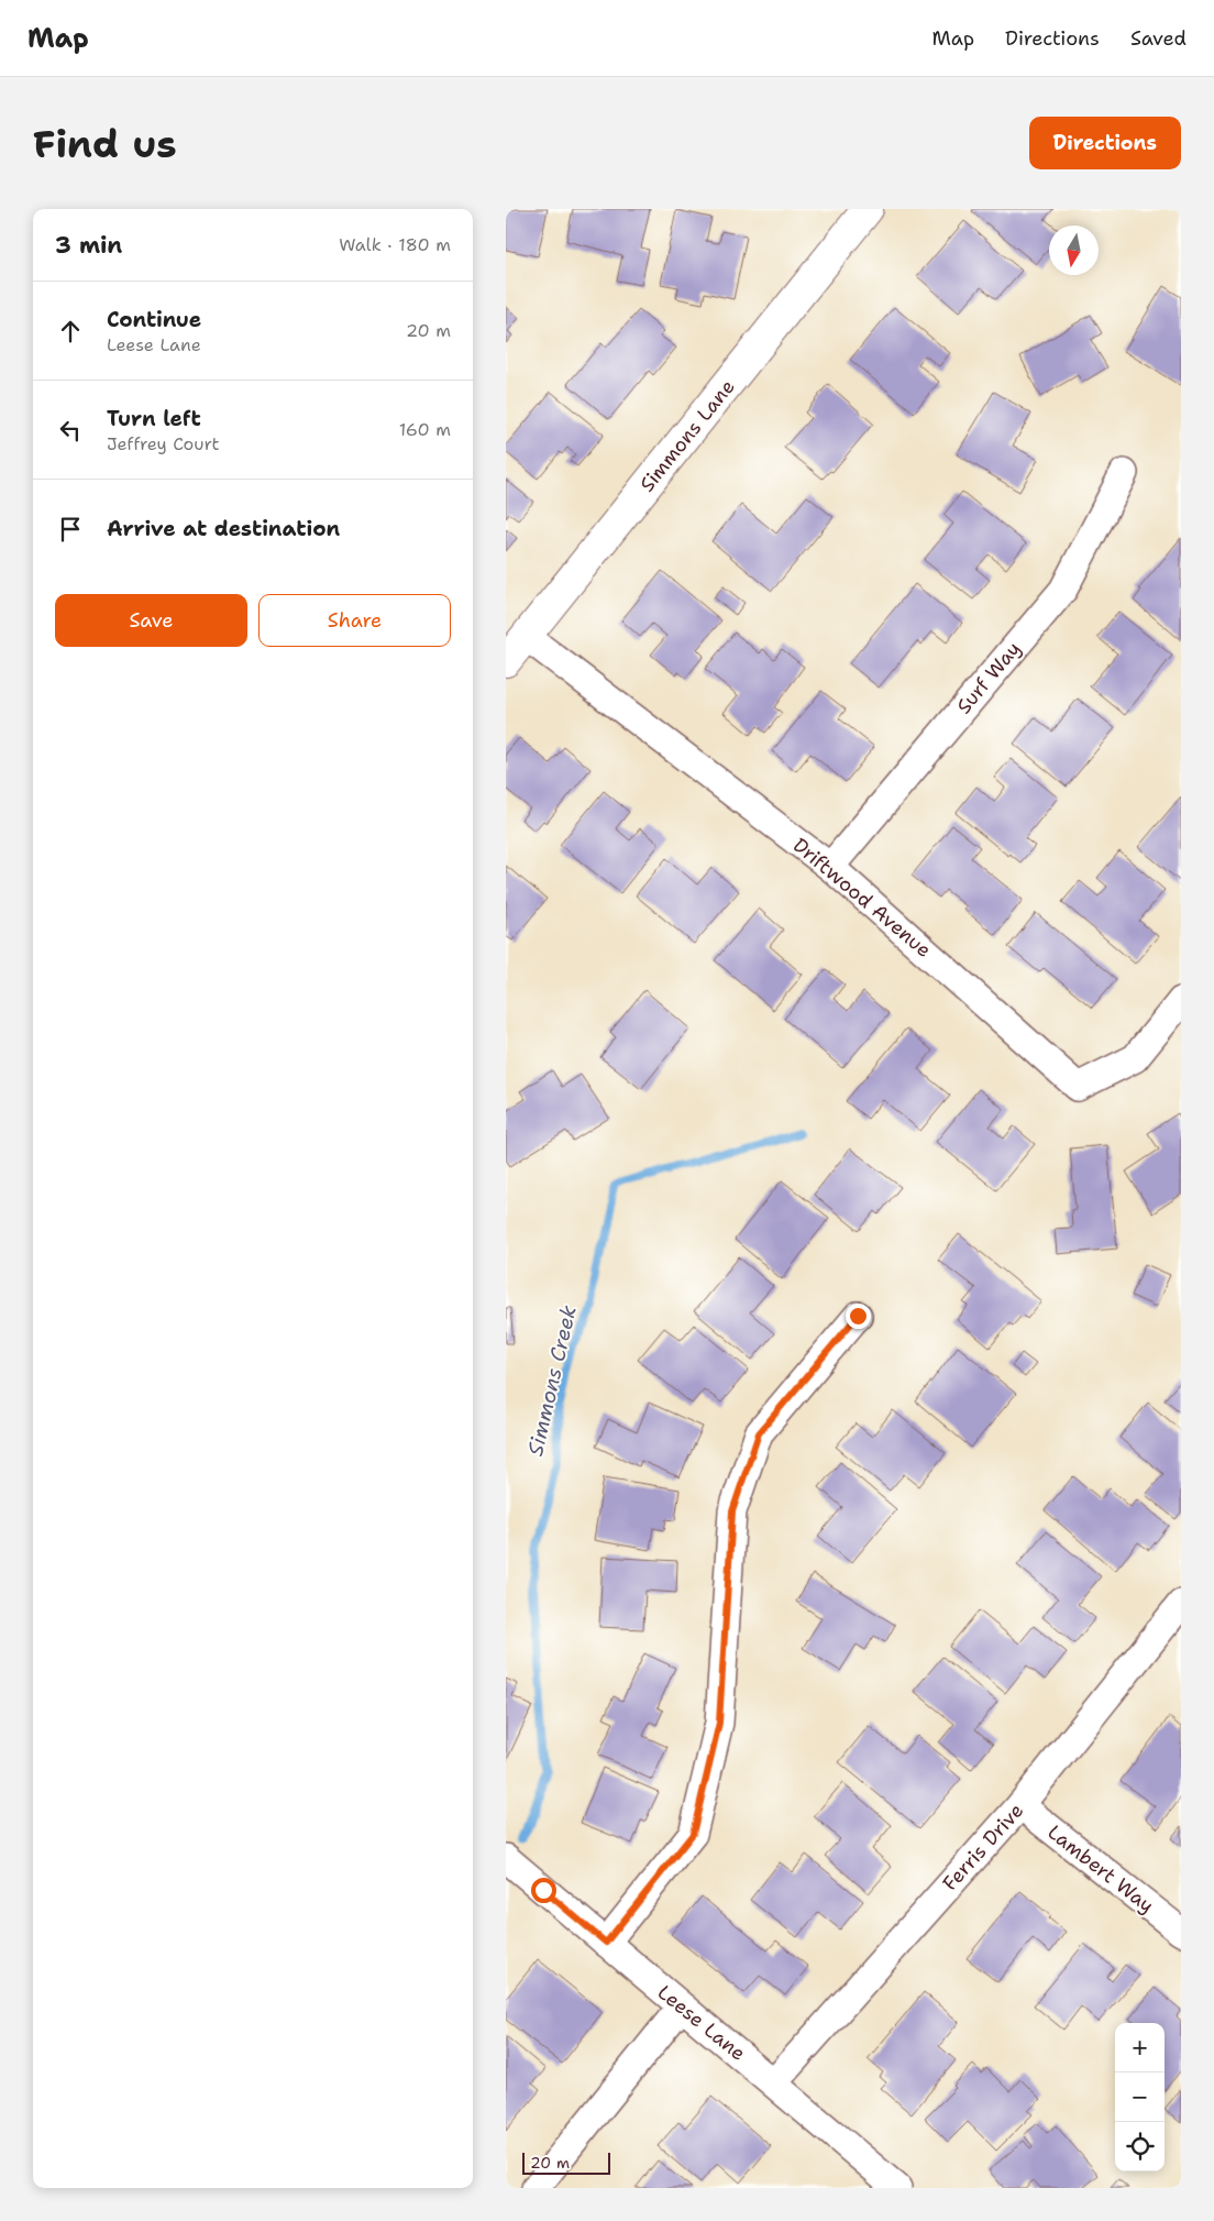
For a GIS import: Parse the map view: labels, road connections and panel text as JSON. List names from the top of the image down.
{
  "streets": {
    "street": [
      "Simmons Lane",
      "Surf Way",
      "Driftwood Avenue",
      "Ferris Drive",
      "Lambert Way",
      "Leese Lane"
    ]
  },
  "crossings": [
    ["Simmons Lane", "Driftwood Avenue"],
    ["Surf Way", "Driftwood Avenue"],
    ["Ferris Drive", "Lambert Way"],
    ["Ferris Drive", "Leese Lane"]
  ],
  "water": ["Simmons Creek"],
  "scale_bar": "20 m",
  "north": "bottom",
  "page": {
    "header": "Map",
    "nav": ["Map", "Directions", "Saved"],
    "buttons": [
      "Directions",
      ["Save", "Share"]
    ],
    "title": "Find us",
    "heading": ["3 min", "Walk · 180 m"],
    "list": [
      ["Continue", "Leese Lane", "20 m"],
      ["Turn left", "Jeffrey Court", "160 m"],
      "Arrive at destination"
    ],
    "map_buttons": ["+", "−"],
    "scale": "20 m"
  }
}
